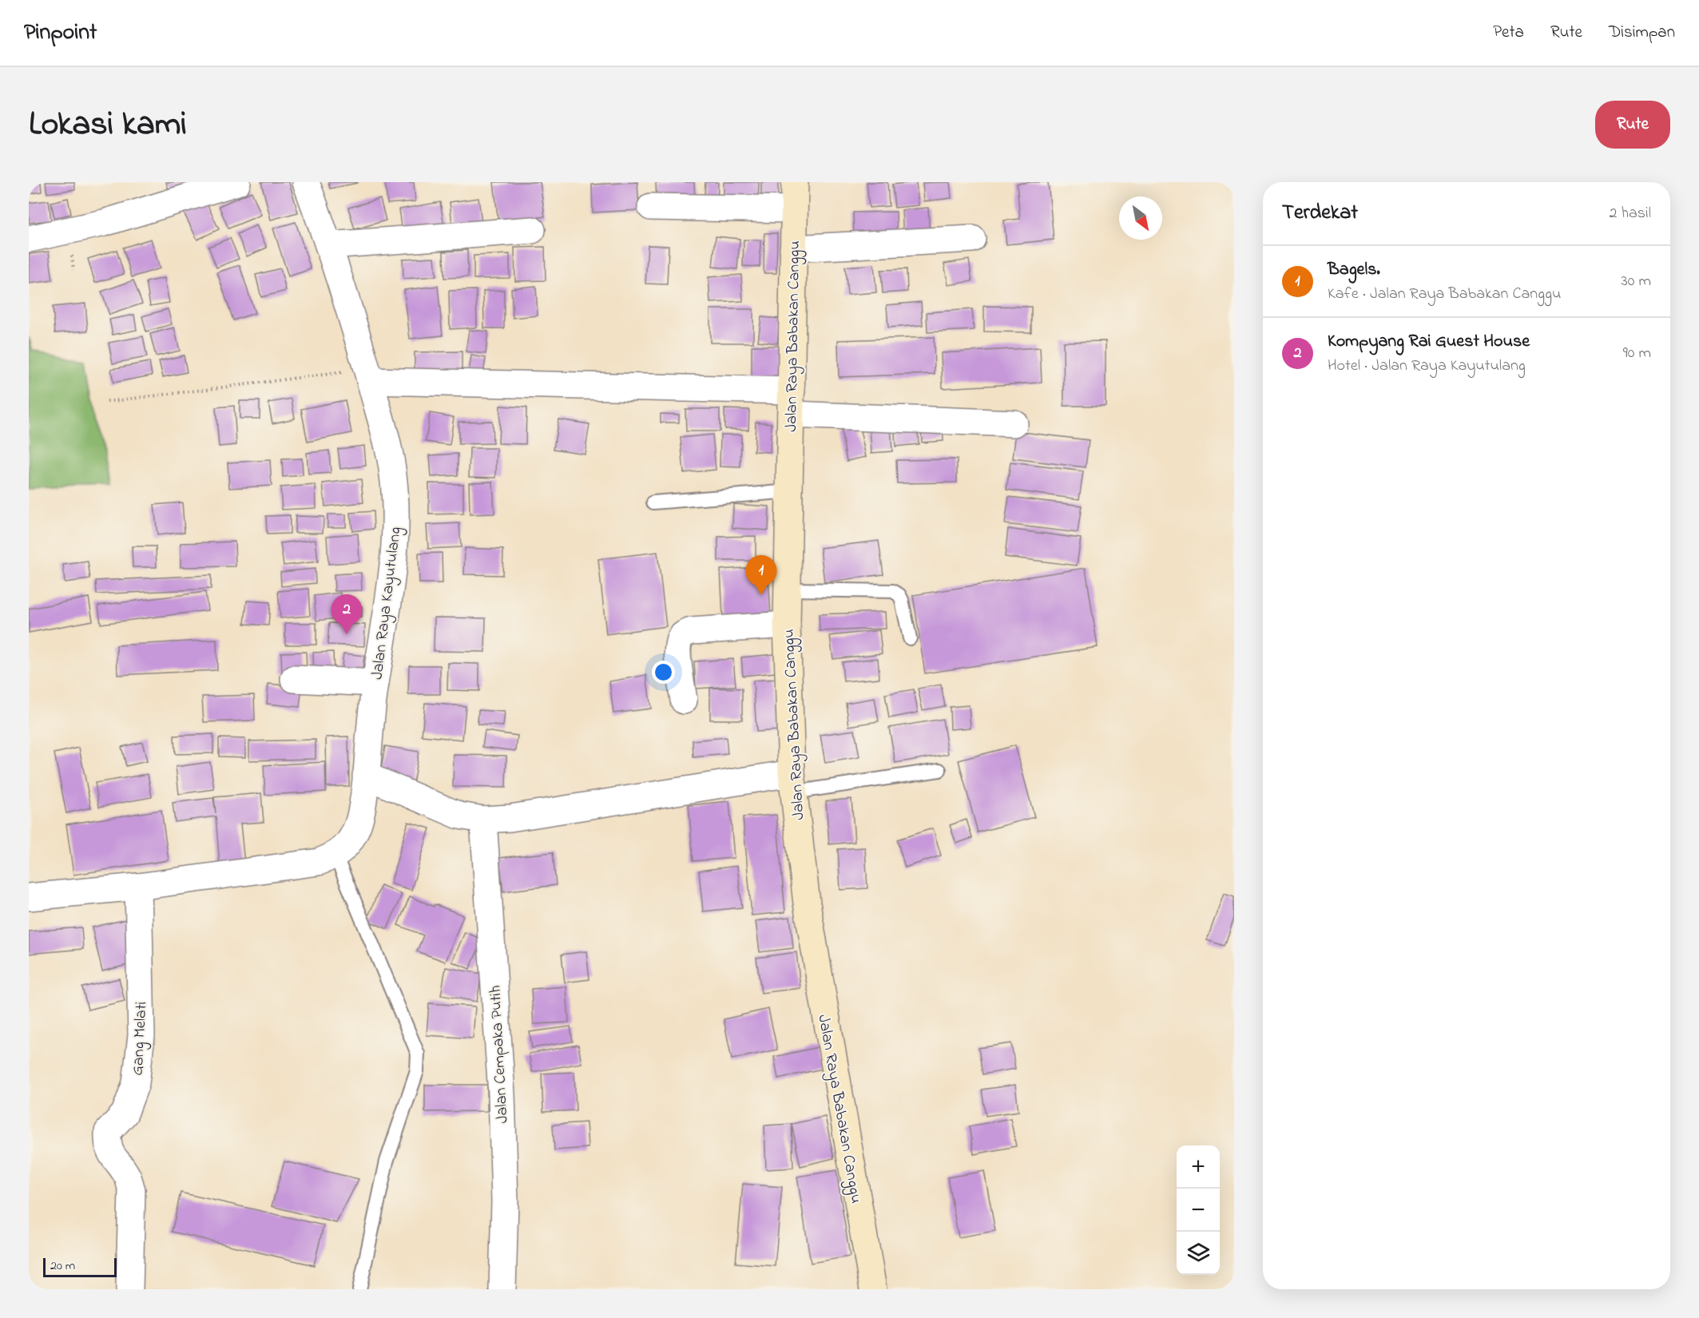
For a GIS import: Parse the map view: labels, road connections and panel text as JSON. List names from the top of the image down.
{
  "streets": {
    "street": [
      "Jalan Raya Babakan Canggu",
      "Jalan Raya Kayutulang",
      "Gang Melati",
      "Jalan Cempaka Putih"
    ]
  },
  "scale_bar": "20 m",
  "north": "bottom right",
  "page": {
    "header": "Pinpoint",
    "nav": ["Peta", "Rute", "Disimpan"],
    "title": "Lokasi kami",
    "buttons": "Rute",
    "heading": ["Terdekat", "2 hasil"],
    "list": [
      {
        "mark": "1",
        "name": "Bagels.",
        "note": "Kafe · Jalan Raya Babakan Canggu",
        "value": "30 m"
      },
      {
        "mark": "2",
        "name": "Kompyang Rai Guest House",
        "note": "Hotel · Jalan Raya Kayutulang",
        "value": "90 m"
      }
    ],
    "pins": ["1", "2"],
    "map_buttons": ["+", "−"],
    "scale": "20 m"
  }
}
